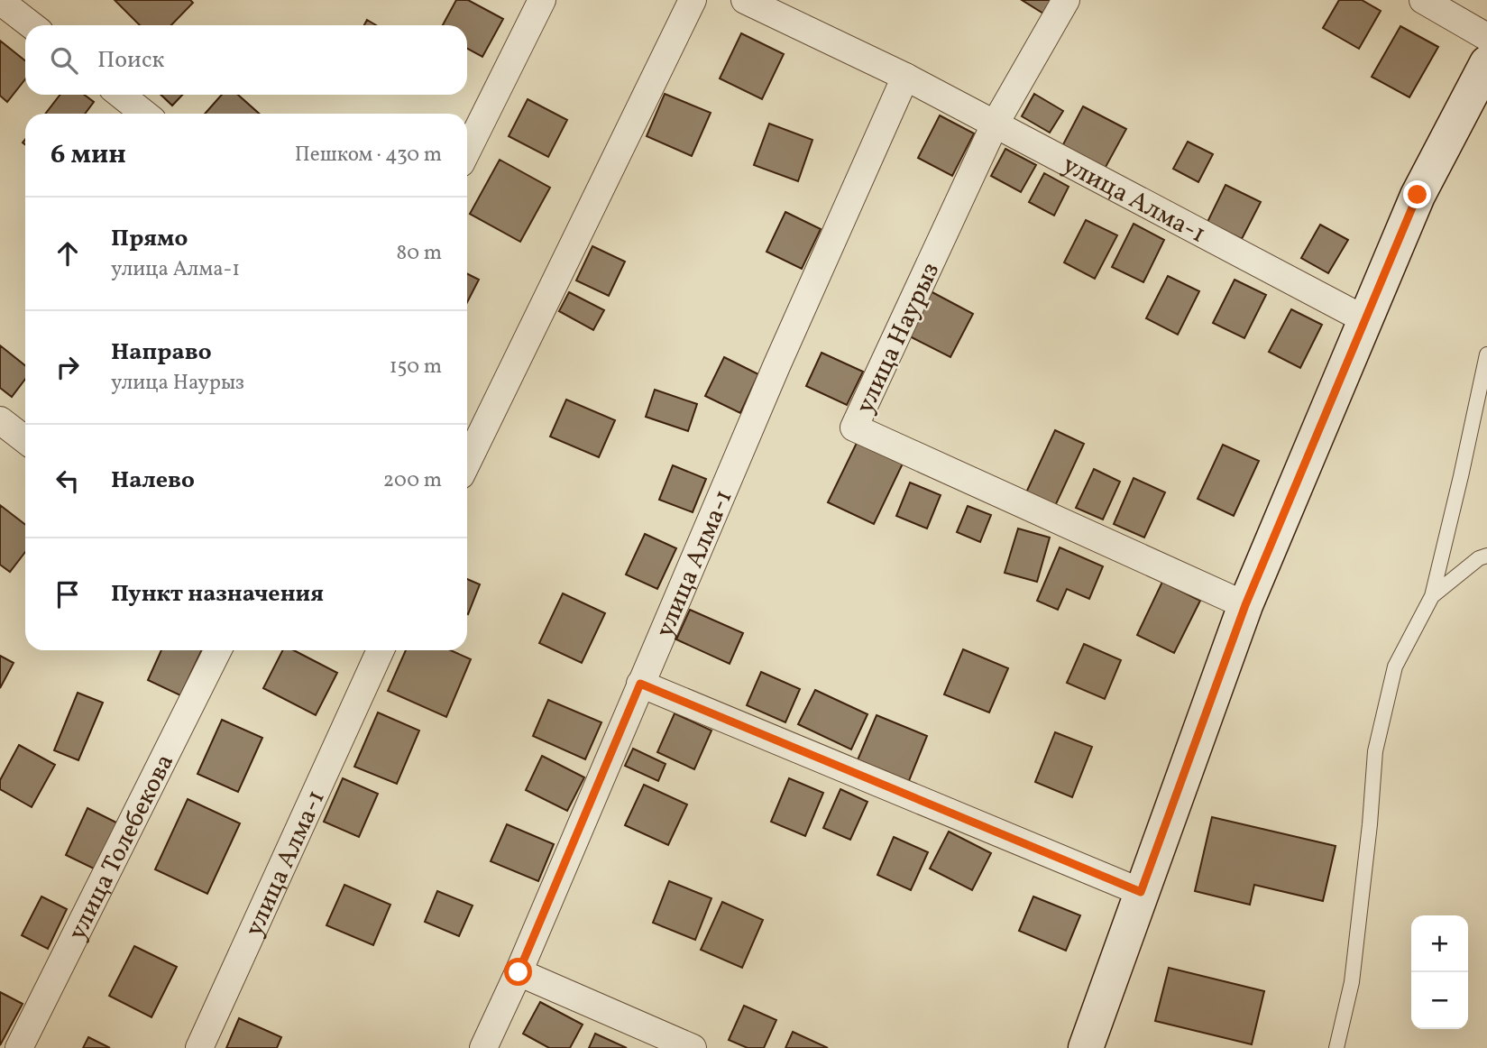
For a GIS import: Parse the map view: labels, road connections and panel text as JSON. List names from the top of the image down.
{
  "streets": {
    "street": ["улица Алма-1", "улица Наурыз", "улица Толебекова"]
  },
  "crossings": [
    ["улица Алма-1", "улица Наурыз"]
  ],
  "page": {
    "search": "Поиск",
    "heading": ["6 мин", "Пешком · 430 m"],
    "list": [
      ["Прямо", "улица Алма-1", "80 m"],
      ["Направо", "улица Наурыз", "150 m"],
      ["Налево", "200 m"],
      "Пункт назначения"
    ],
    "map_buttons": ["+", "−"]
  }
}
